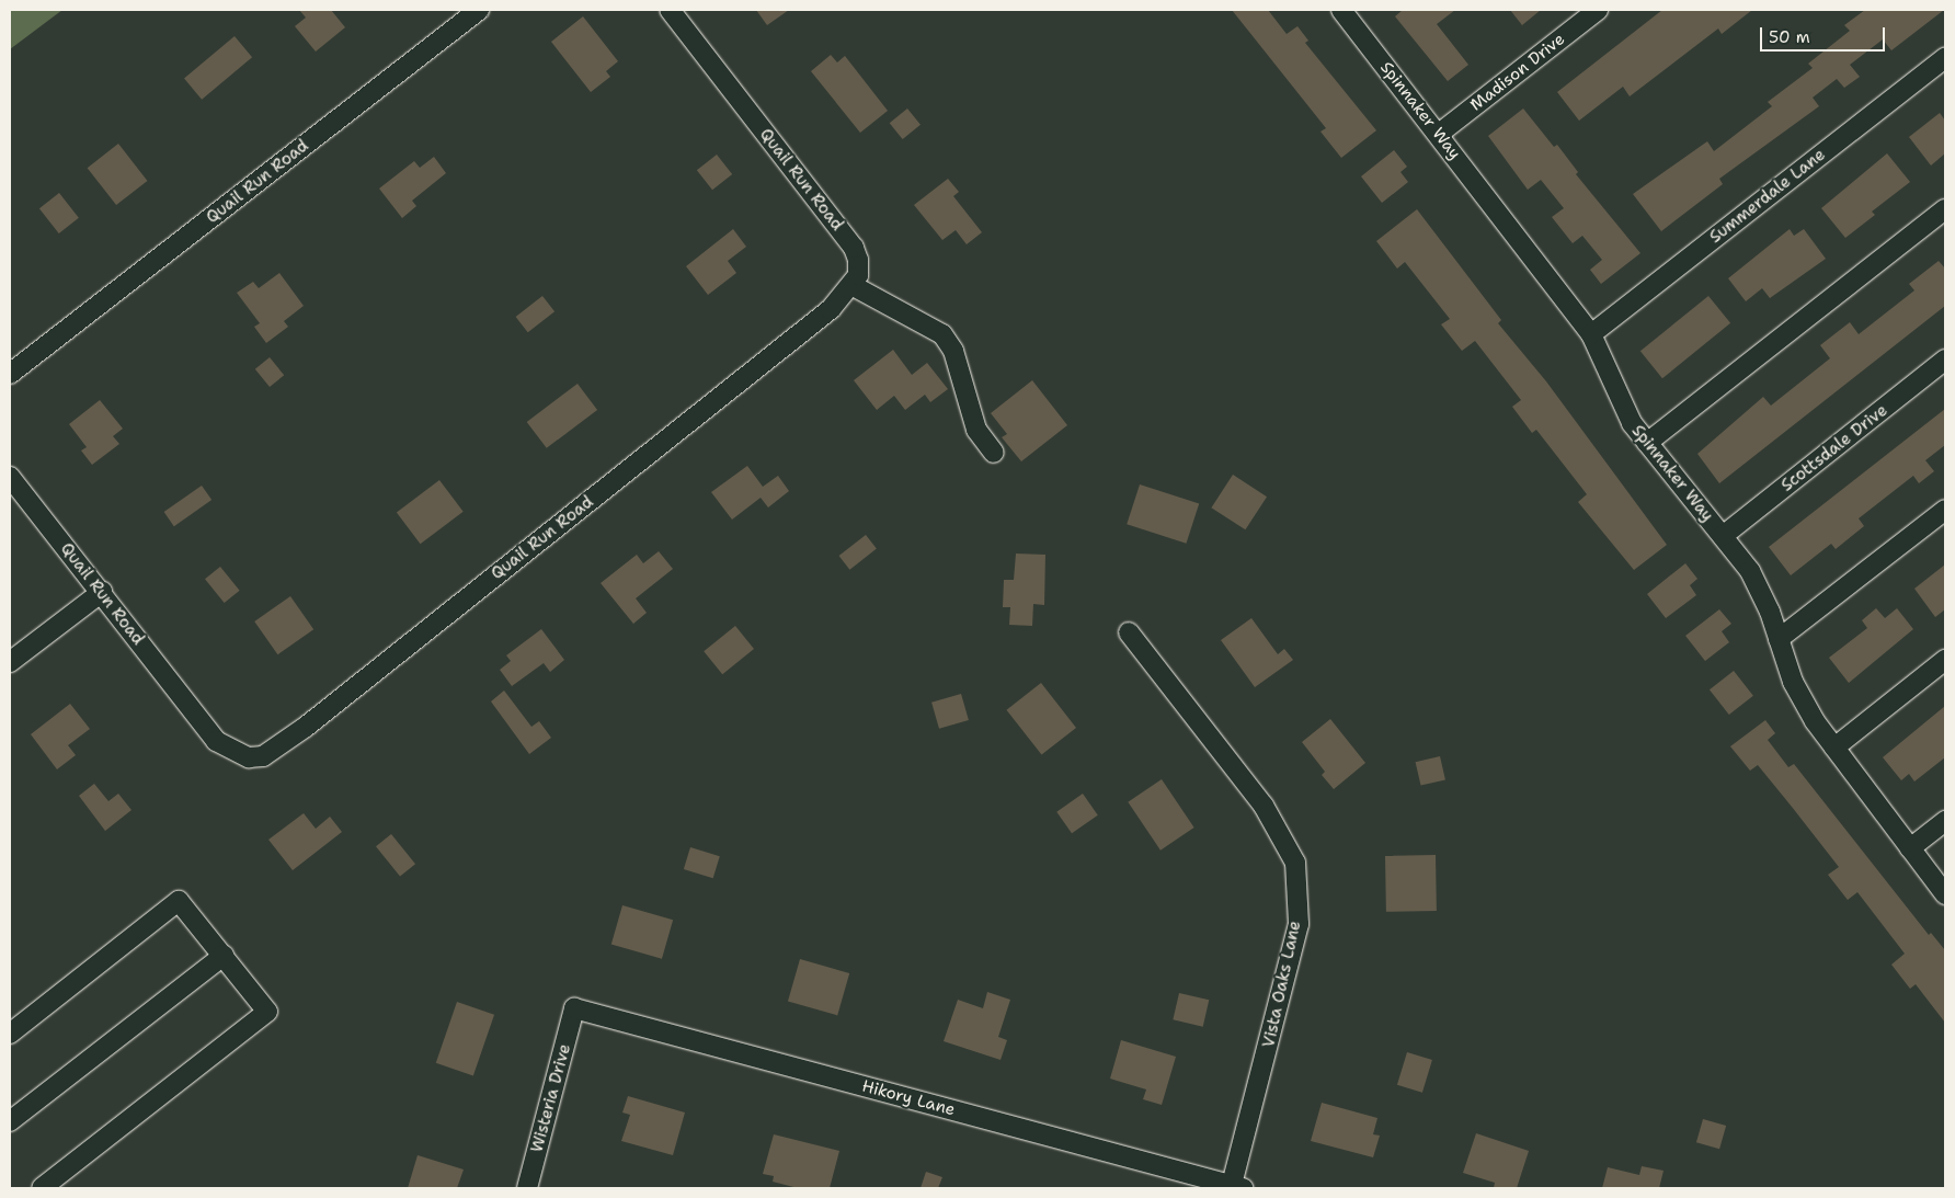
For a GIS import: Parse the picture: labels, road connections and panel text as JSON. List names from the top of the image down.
{
  "streets": {
    "street": [
      "Madison Drive",
      "Spinnaker Way",
      "Quail Run Road",
      "Summerdale Lane",
      "Scottsdale Drive",
      "Vista Oaks Lane",
      "Wisteria Drive",
      "Hikory Lane"
    ]
  },
  "crossings": [
    ["Madison Drive", "Spinnaker Way"],
    ["Spinnaker Way", "Summerdale Lane"],
    ["Spinnaker Way", "Scottsdale Drive"],
    ["Vista Oaks Lane", "Hikory Lane"],
    ["Wisteria Drive", "Hikory Lane"]
  ],
  "scale_bar": "50 m"
}
